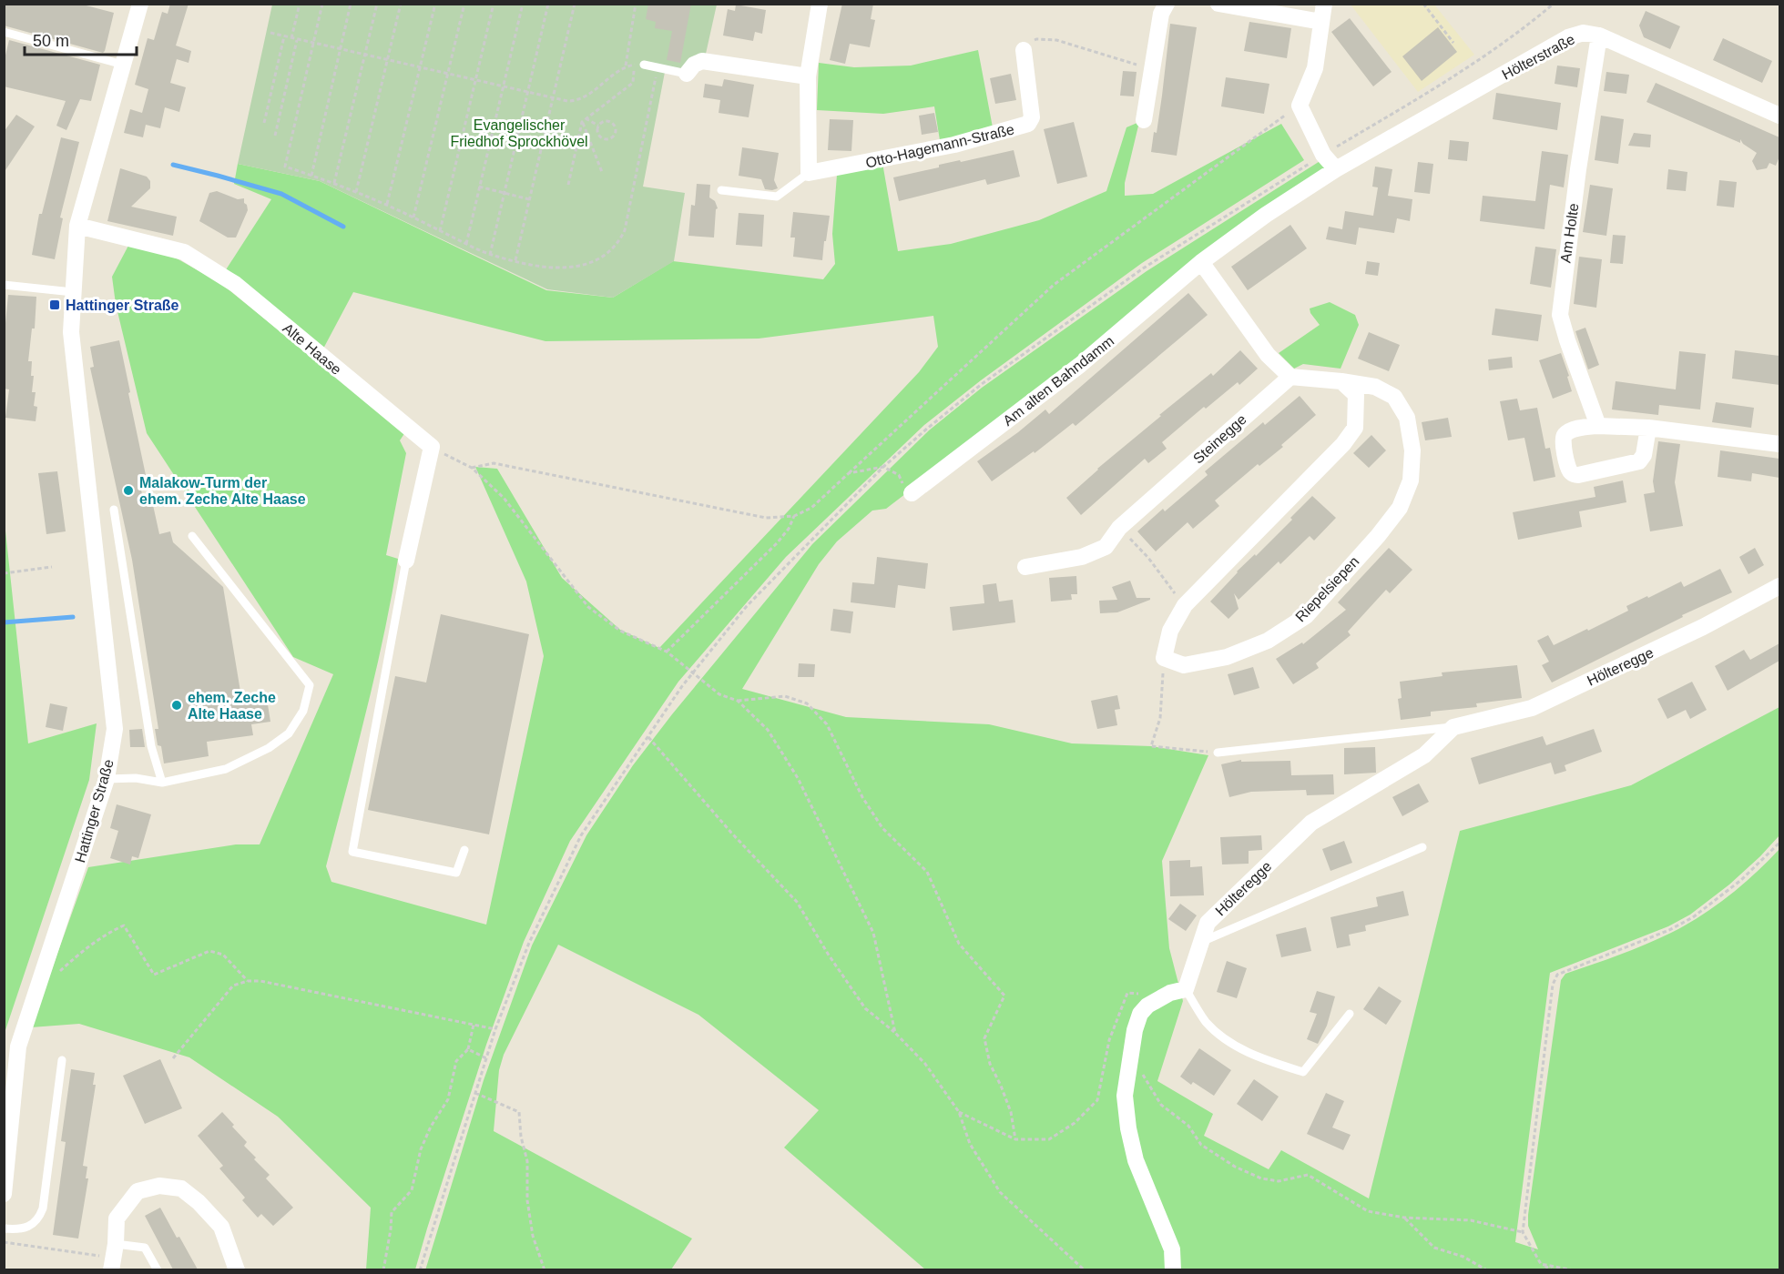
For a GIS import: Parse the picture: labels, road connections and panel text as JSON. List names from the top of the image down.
{
  "streets": {
    "street": [
      "Hölterstraße",
      "Otto-Hagemann-Straße",
      "Am Holte",
      "Alte Haase",
      "Am alten Bahndamm",
      "Steinegge",
      "Riepelsiepen",
      "Hölteregge",
      "Hattinger Straße"
    ]
  },
  "crossings": [
    ["Hölterstraße", "Am Holte"],
    ["Hölterstraße", "Am alten Bahndamm"],
    ["Alte Haase", "Hattinger Straße"],
    ["Steinegge", "Riepelsiepen"]
  ],
  "parks": ["Evangelischer Friedhof Sprockhövel"],
  "places": {
    "transit": ["Hattinger Straße"],
    "other": ["Malakow-Turm der ehem. Zeche Alte Haase", "ehem. Zeche Alte Haase"]
  },
  "scale_bar": "50 m"
}
